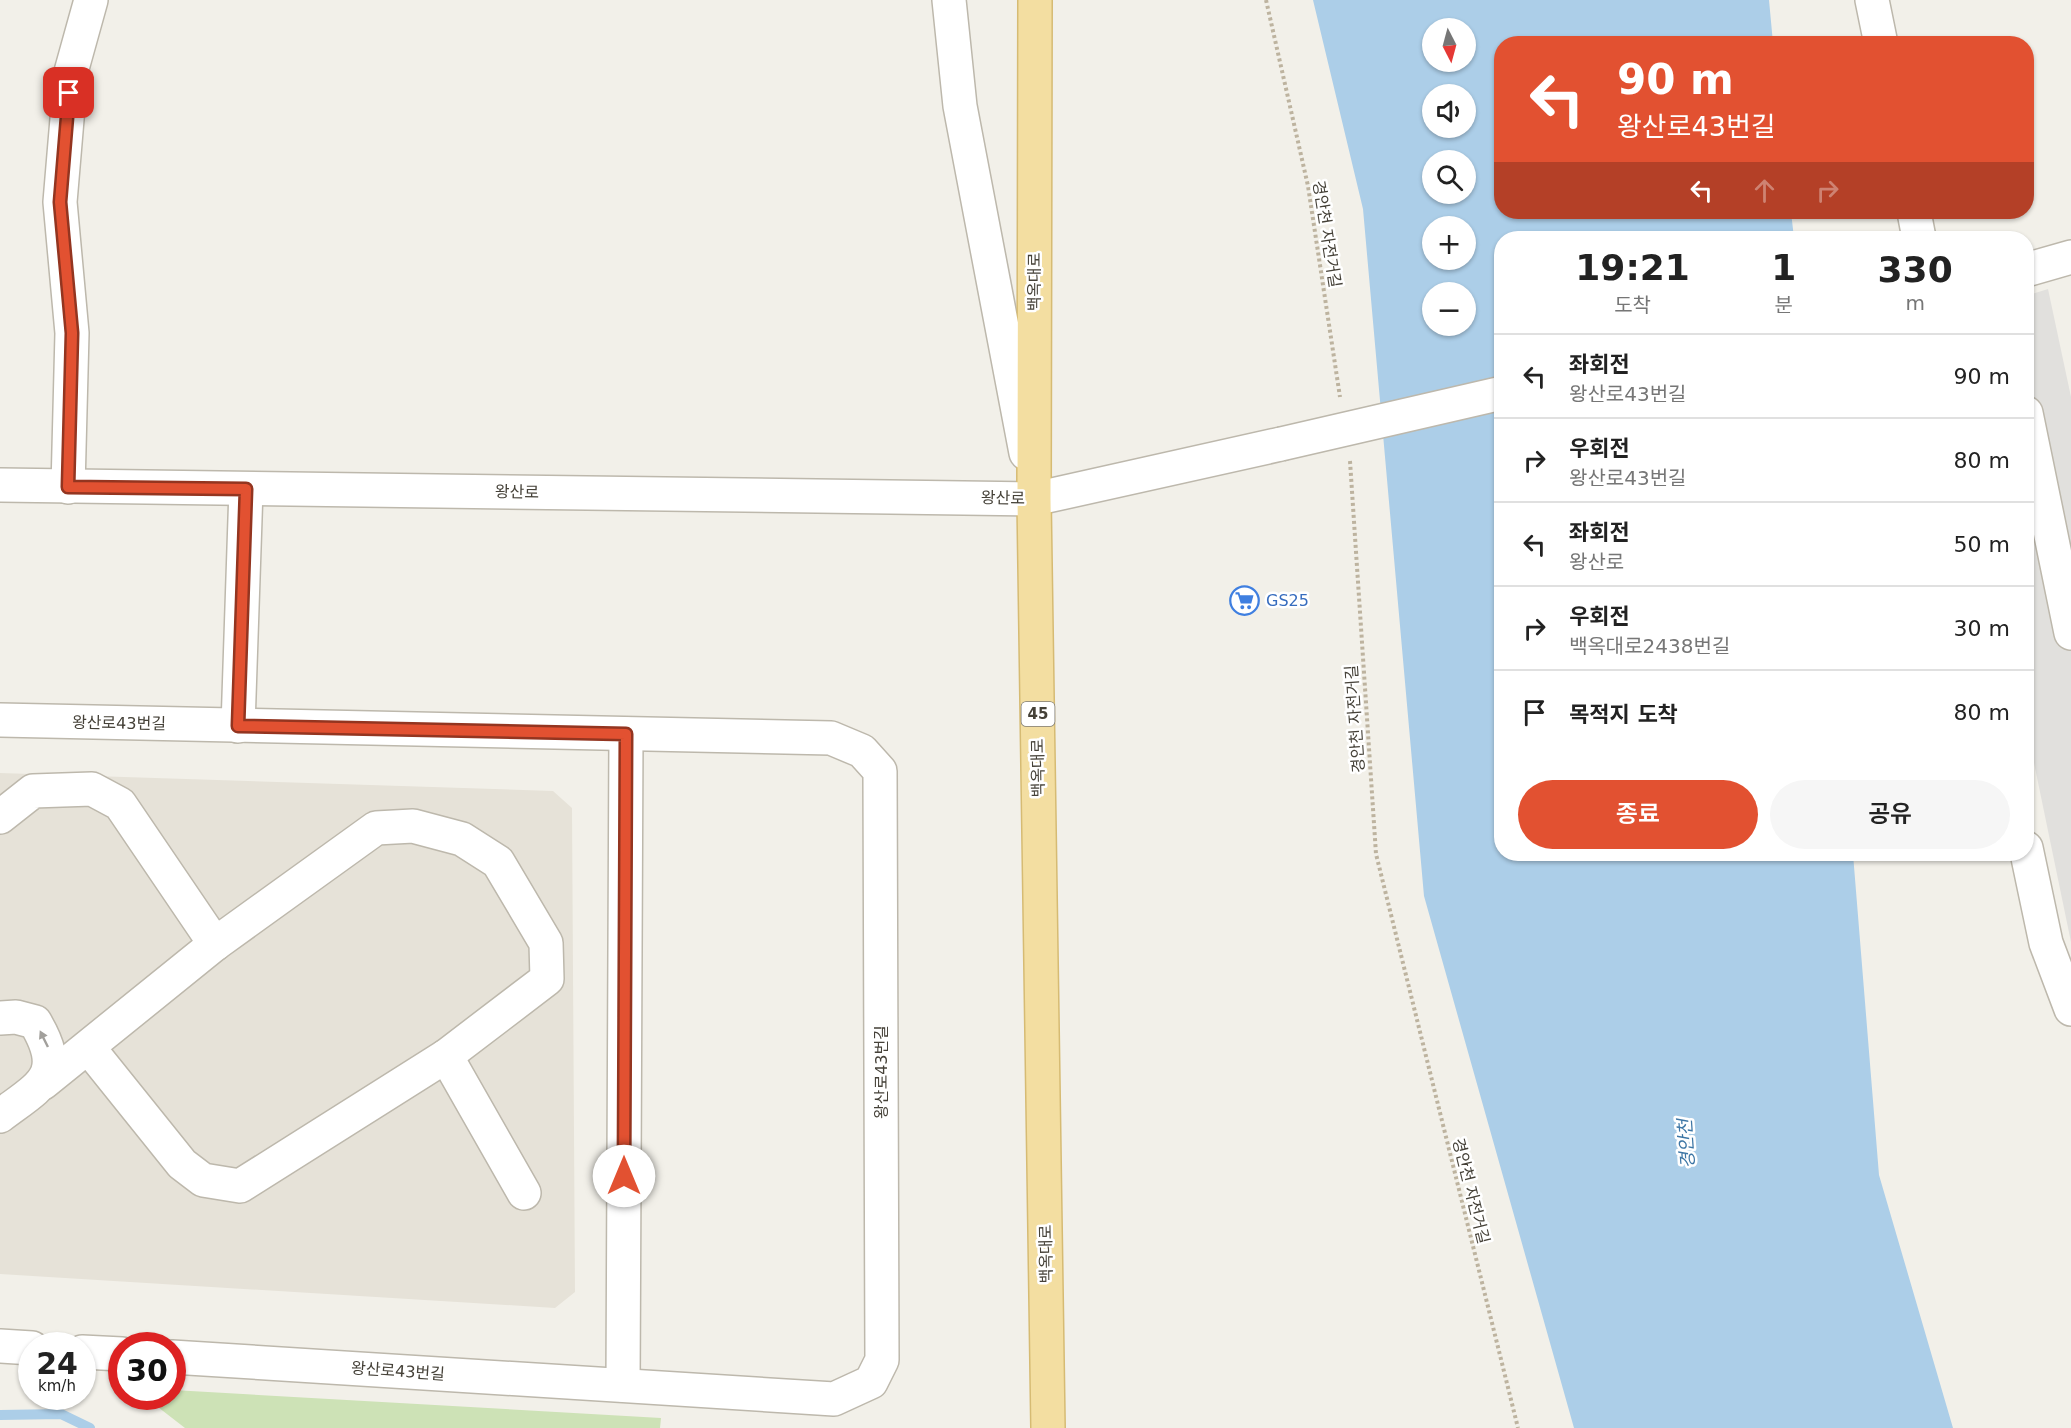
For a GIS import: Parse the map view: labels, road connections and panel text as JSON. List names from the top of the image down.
{
  "streets": {
    "main road": ["백옥대로", "45"],
    "street": ["왕산로", "왕산로43번길"],
    "path": ["경안천 자전거길"]
  },
  "crossings": [
    ["백옥대로", "왕산로"]
  ],
  "water": ["경안천"],
  "places": {
    "supermarket": ["GS25"]
  },
  "north": "bottom",
  "page": {
    "map_buttons": ["+", "−"],
    "turn": ["90 m", "왕산로43번길"],
    "eta": [
      "19:21",
      "도착",
      "1",
      "분",
      "330",
      "m"
    ],
    "list": [
      {
        "name": "좌회전",
        "note": "왕산로43번길",
        "value": "90 m"
      },
      {
        "name": "우회전",
        "note": "왕산로43번길",
        "value": "80 m"
      },
      {
        "name": "좌회전",
        "note": "왕산로",
        "value": "50 m"
      },
      {
        "name": "우회전",
        "note": "백옥대로2438번길",
        "value": "30 m"
      },
      {
        "name": "목적지 도착",
        "value": "80 m"
      }
    ],
    "buttons": ["종료", "공유"],
    "speed": "24 km/h",
    "limit": "30"
  }
}
